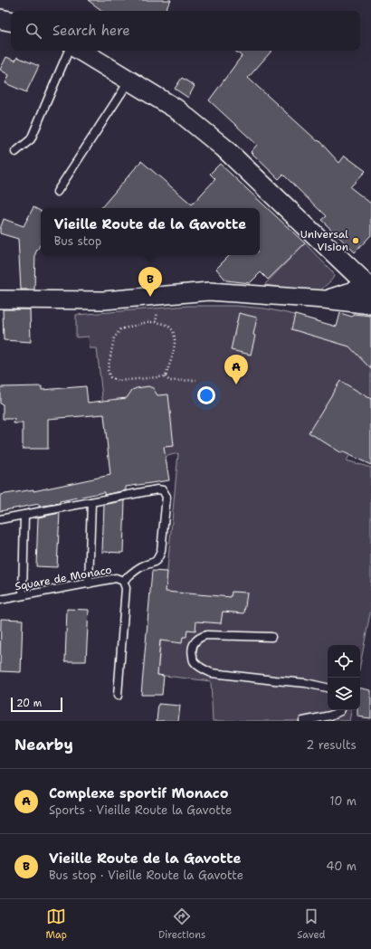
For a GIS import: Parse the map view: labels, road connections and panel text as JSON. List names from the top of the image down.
{
  "streets": {
    "lane": ["Square de Monaco"]
  },
  "places": ["Universal Vision"],
  "scale_bar": "20 m",
  "page": {
    "search": "Search here",
    "popup": ["Vieille Route de la Gavotte", "Bus stop"],
    "pins": ["B", "A"],
    "scale": "20 m",
    "heading": ["Nearby", "2 results"],
    "list": [
      {
        "mark": "A",
        "name": "Complexe sportif Monaco",
        "note": "Sports · Vieille Route la Gavotte",
        "value": "10 m"
      },
      {
        "mark": "B",
        "name": "Vieille Route de la Gavotte",
        "note": "Bus stop · Vieille Route la Gavotte",
        "value": "40 m"
      }
    ],
    "nav": ["Map", "Directions", "Saved"]
  }
}
